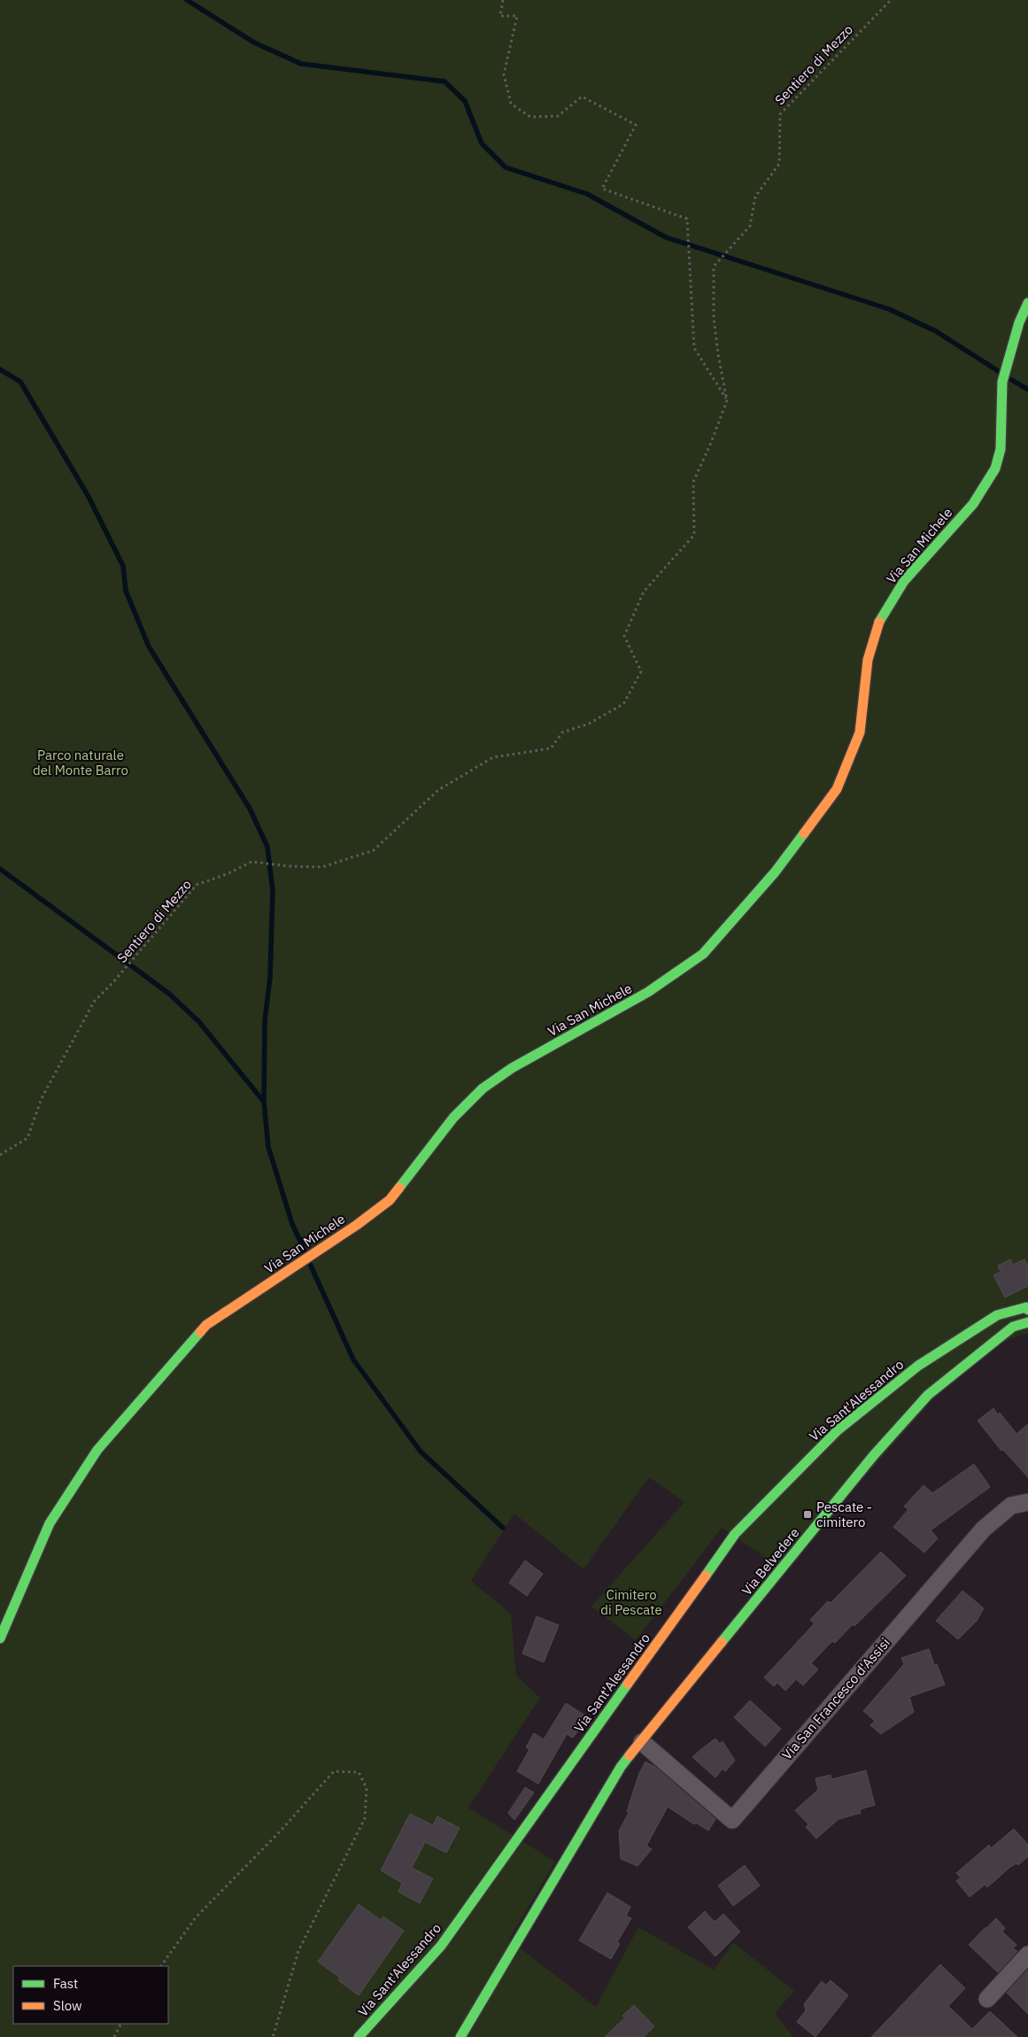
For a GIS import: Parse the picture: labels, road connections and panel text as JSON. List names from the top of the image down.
{
  "streets": {
    "street": [
      "Via San Michele",
      "Via Sant'Alessandro",
      "Via Belvedere",
      "Via San Francesco d'Assisi"
    ],
    "path": ["Sentiero di Mezzo"]
  },
  "crossings": [
    ["Via Belvedere", "Via San Francesco d'Assisi"]
  ],
  "parks": ["Parco naturale del Monte Barro", "Cimitero di Pescate"],
  "places": {
    "transit": ["Pescate - cimitero"]
  },
  "legend": ["Fast", "Slow"]
}
